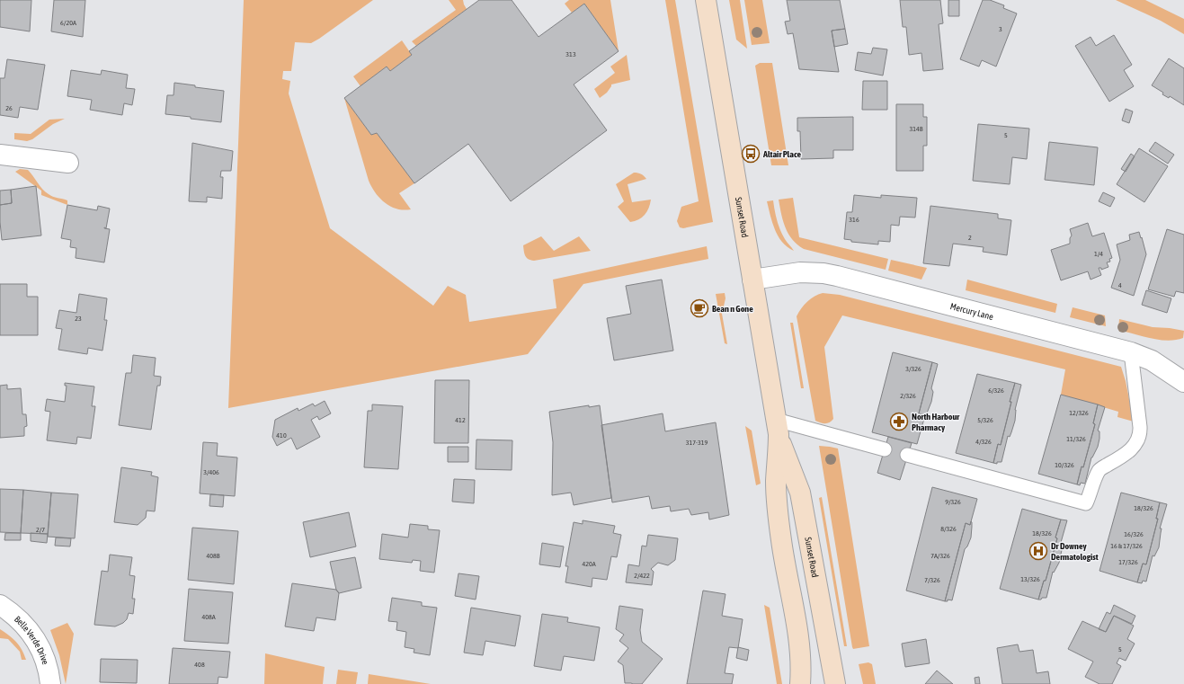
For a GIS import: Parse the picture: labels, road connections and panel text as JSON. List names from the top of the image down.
{
  "streets": {
    "main road": ["Sunset Road"],
    "street": ["Mercury Lane", "Belle Verde Drive"]
  },
  "crossings": [
    ["Sunset Road", "Mercury Lane"]
  ],
  "places": {
    "bus stop": ["Altair Place"],
    "cafe": ["Bean n Gone"],
    "pharmacy": ["North Harbour Pharmacy"],
    "hospital": ["Dr Downey Dermatologist"]
  },
  "house_numbers": [
    "6/20A",
    "3",
    "313",
    "26",
    "314B",
    "5",
    "316",
    "2",
    "1/4",
    "4",
    "23",
    "3/326",
    "6/326",
    "2/326",
    "12/326",
    "412",
    "5/326",
    "410",
    "11/326",
    "4/326",
    "317-319",
    "10/326",
    "3/406",
    "9/326",
    "18/326",
    "8/326",
    "2/7",
    "18/326",
    "16/326",
    "16 & 17/326",
    "408B",
    "7A/326",
    "17/326",
    "420A",
    "2/422",
    "13/326",
    "7/326",
    "408A",
    "5",
    "408"
  ]
}
